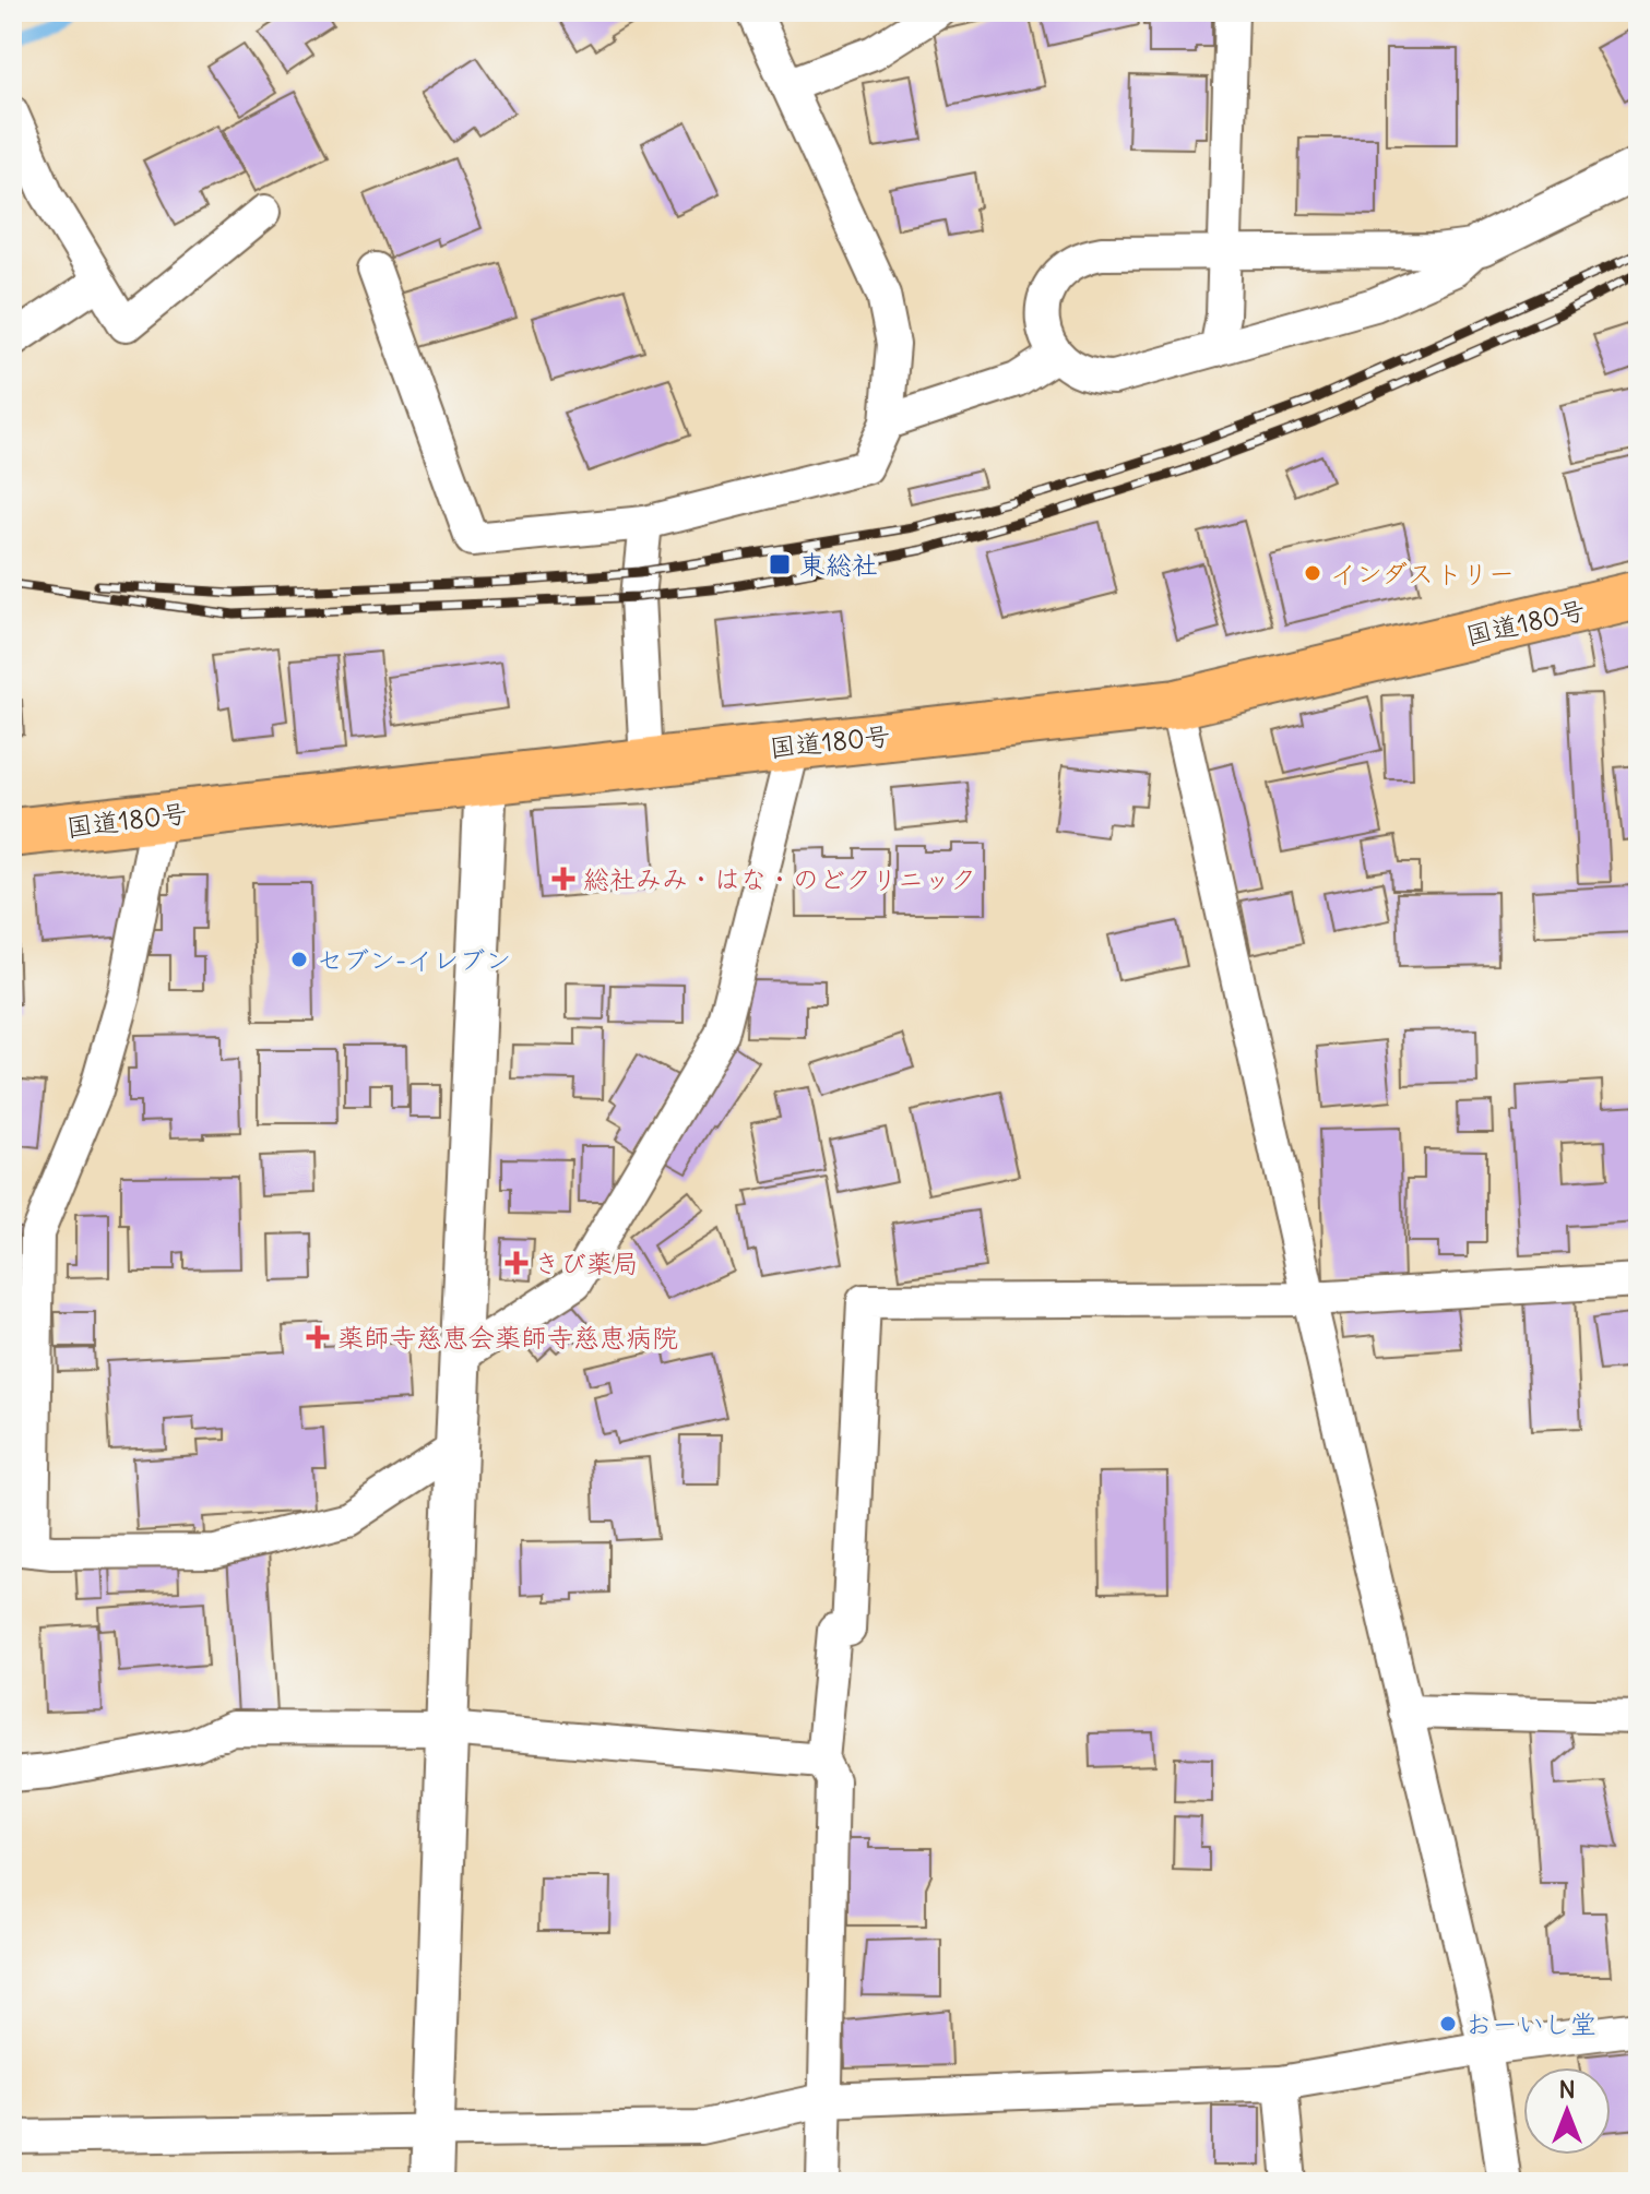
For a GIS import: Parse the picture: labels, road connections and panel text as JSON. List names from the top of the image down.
{
  "streets": {
    "highway": ["国道180号"]
  },
  "places": {
    "transit": ["東総社"],
    "other": ["インダストリー", "セブン-イレブン", "おーいし堂"],
    "health": ["総社みみ・はな・のどクリニック", "きび薬局", "薬師寺慈恵会薬師寺慈恵病院"]
  },
  "north": "top"
}
